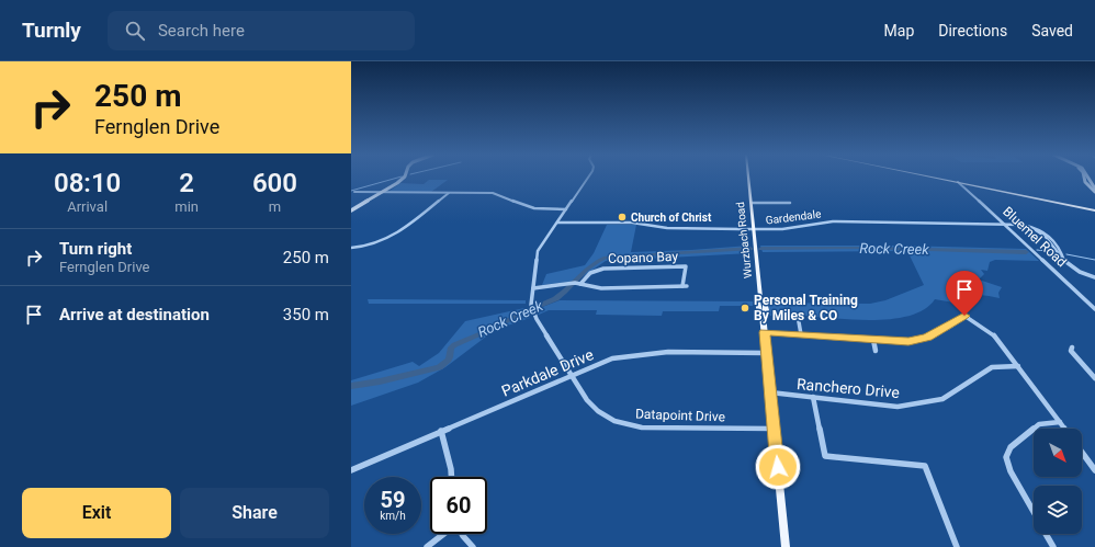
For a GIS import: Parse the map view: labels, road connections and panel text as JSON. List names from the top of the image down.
{
  "streets": {
    "main road": ["Wurzbach Road"],
    "street": [
      "Gardendale",
      "Bluemel Road",
      "Copano Bay",
      "Parkdale Drive",
      "Ranchero Drive",
      "Datapoint Drive"
    ]
  },
  "crossings": [
    ["Gardendale", "Bluemel Road"],
    ["Gardendale", "Wurzbach Road"],
    ["Gardendale", "Datapoint Drive"],
    ["Wurzbach Road", "Parkdale Drive"],
    ["Wurzbach Road", "Ranchero Drive"],
    ["Wurzbach Road", "Datapoint Drive"],
    ["Parkdale Drive", "Datapoint Drive"]
  ],
  "water": ["Rock Creek"],
  "places": ["Church of Christ", "Personal Training By Miles & CO"],
  "north": "bottom right",
  "page": {
    "header": "Turnly",
    "search": "Search here",
    "nav": ["Map", "Directions", "Saved"],
    "turn": ["250 m", "Fernglen Drive"],
    "eta": [
      "08:10",
      "Arrival",
      "2",
      "min",
      "600",
      "m"
    ],
    "list": [
      {
        "name": "Turn right",
        "note": "Fernglen Drive",
        "value": "250 m"
      },
      {
        "name": "Arrive at destination",
        "value": "350 m"
      }
    ],
    "speed": "59 km/h",
    "limit": "60",
    "buttons": ["Exit", "Share"]
  }
}
